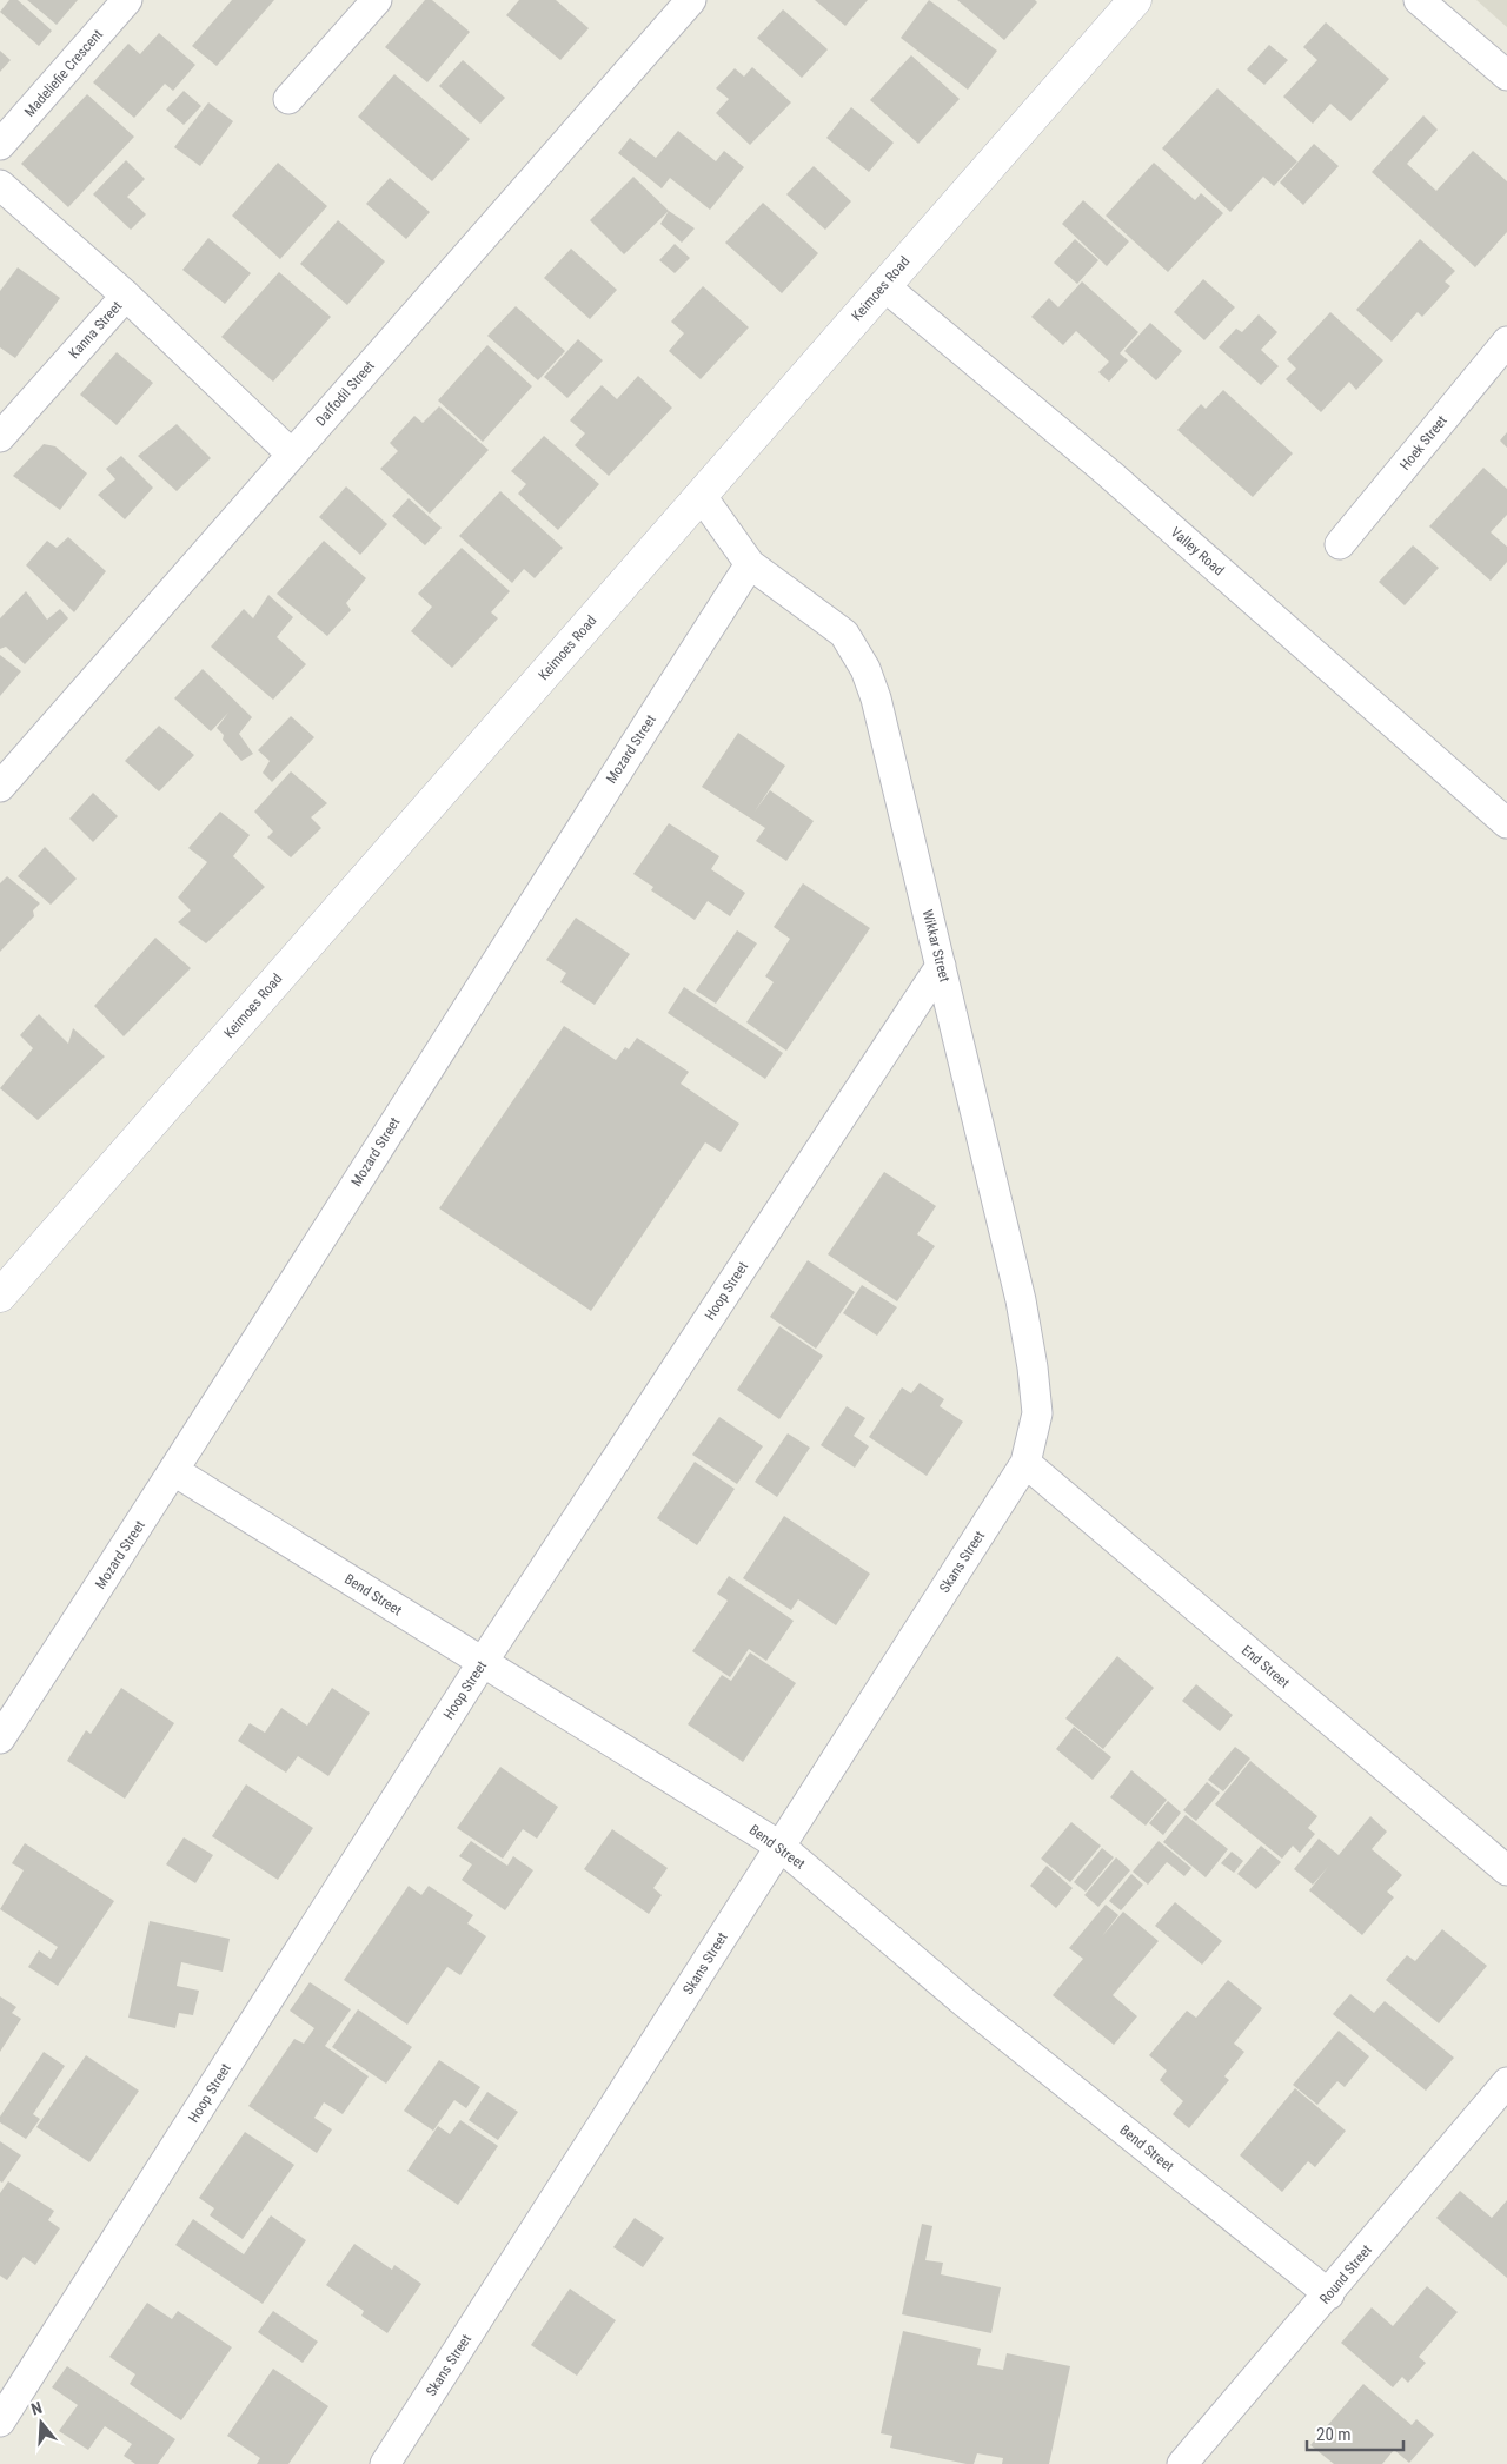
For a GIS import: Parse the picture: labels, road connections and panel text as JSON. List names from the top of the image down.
{
  "streets": {
    "street": [
      "Madeliefie Crescent",
      "Keimoes Road",
      "Kanna Street",
      "Daffodil Street",
      "Hoek Street",
      "Valley Road",
      "Mozard Street",
      "Wikkar Street",
      "Hoop Street",
      "Skans Street",
      "Bend Street",
      "End Street",
      "Round Street"
    ]
  },
  "crossings": [
    ["Keimoes Road", "Valley Road"],
    ["Keimoes Road", "Wikkar Street"],
    ["Mozard Street", "Wikkar Street"],
    ["Mozard Street", "Bend Street"],
    ["Wikkar Street", "Hoop Street"],
    ["Wikkar Street", "Skans Street"],
    ["Wikkar Street", "End Street"],
    ["Hoop Street", "Bend Street"],
    ["Skans Street", "Bend Street"],
    ["Skans Street", "End Street"],
    ["Bend Street", "Round Street"]
  ],
  "scale_bar": "20 m",
  "north": "top"
}
